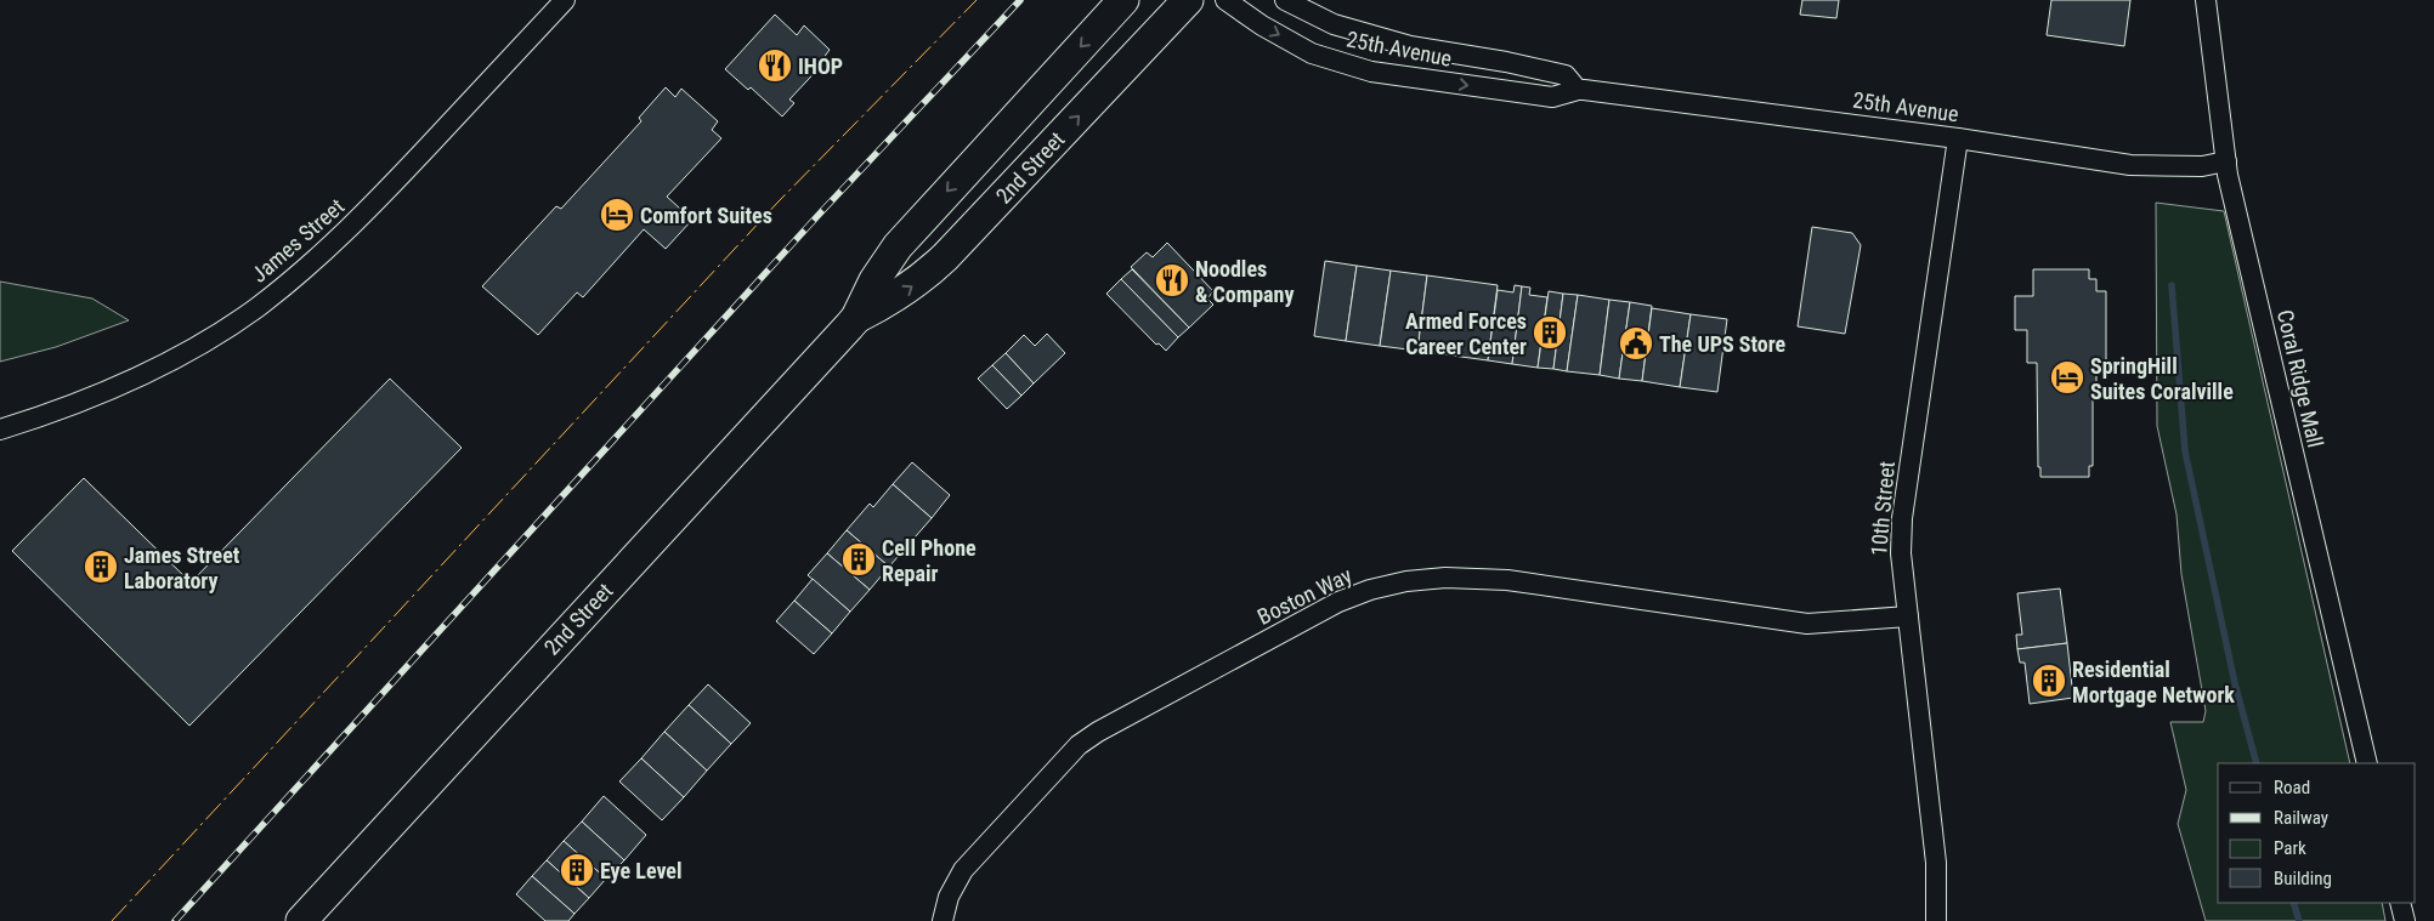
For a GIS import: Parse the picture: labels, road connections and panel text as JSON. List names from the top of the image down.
{
  "streets": {
    "main road": ["2nd Street"],
    "street": [
      "25th Avenue",
      "James Street",
      "Coral Ridge Mall",
      "10th Street",
      "Boston Way"
    ]
  },
  "crossings": [
    ["25th Avenue", "Coral Ridge Mall"],
    ["25th Avenue", "10th Street"],
    ["10th Street", "Boston Way"]
  ],
  "places": {
    "restaurant": ["IHOP", "Noodles & Company"],
    "hotel": ["Comfort Suites", "SpringHill Suites Coralville"],
    "building": [
      "Armed Forces Career Center",
      "Cell Phone Repair",
      "James Street Laboratory",
      "Residential Mortgage Network",
      "Eye Level"
    ],
    "public building": ["The UPS Store"]
  },
  "legend": [
    "Road",
    "Railway",
    "Park",
    "Building"
  ]
}
